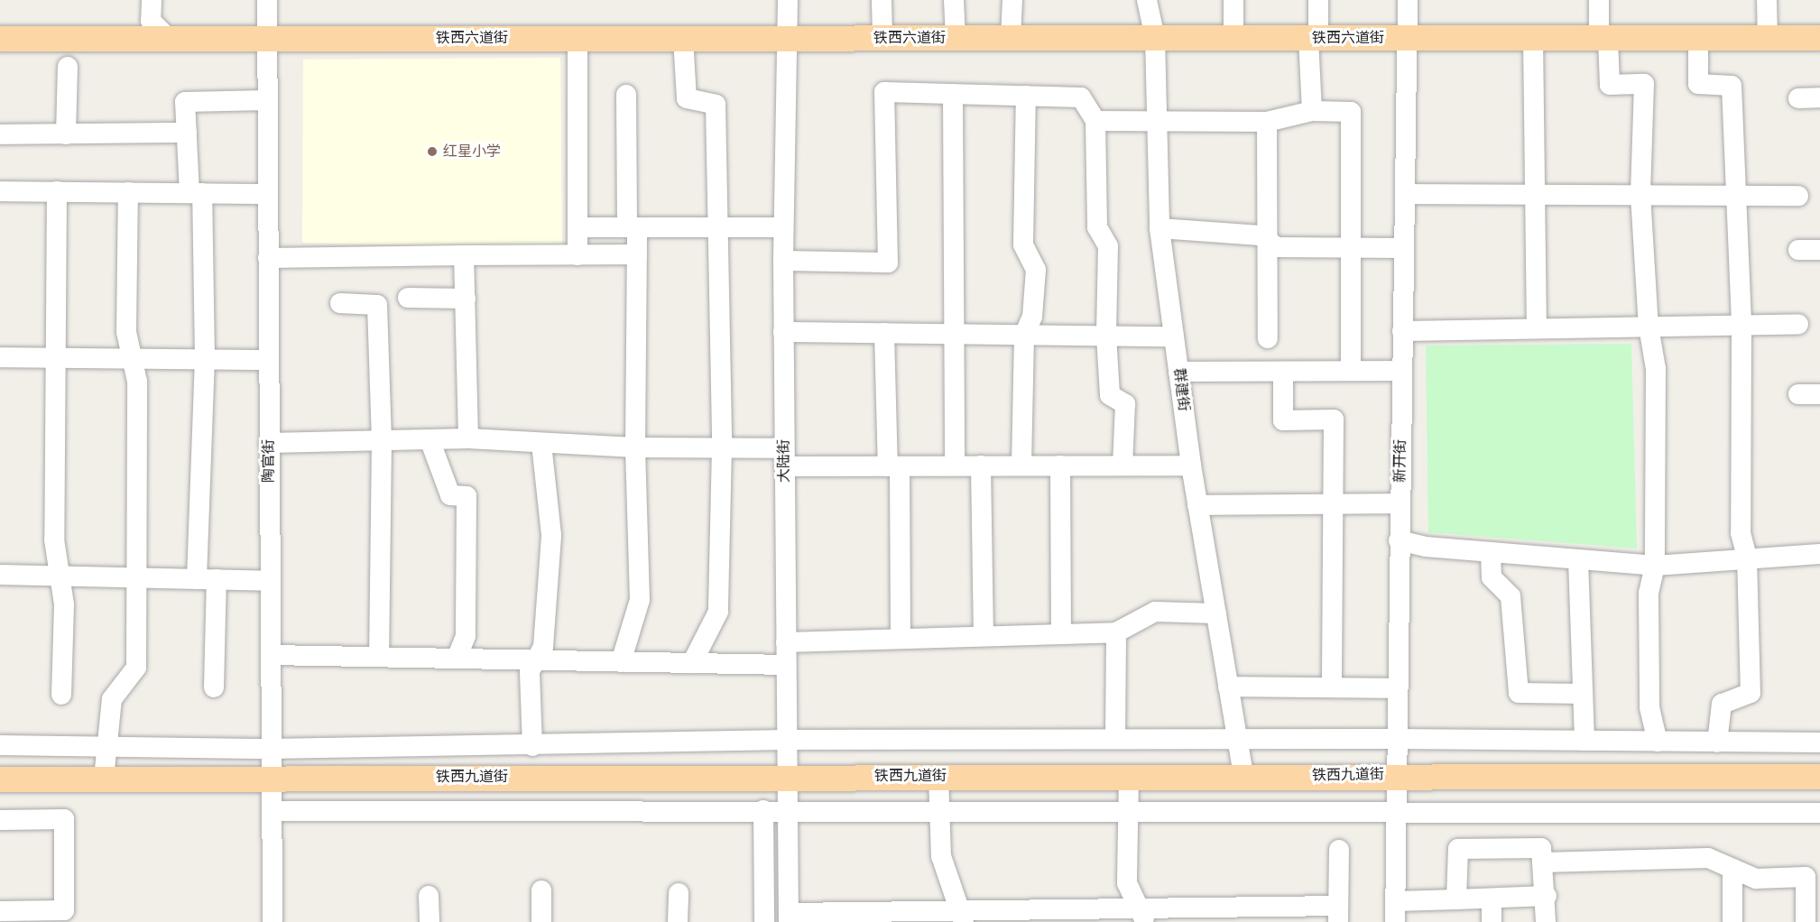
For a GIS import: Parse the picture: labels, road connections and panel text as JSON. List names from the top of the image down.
{
  "streets": {
    "main road": ["铁西六道街", "铁西九道街"],
    "street": [
      "群建街",
      "陶官街",
      "大陆街",
      "新开街"
    ]
  },
  "crossings": [
    ["铁西六道街", "群建街"],
    ["铁西六道街", "陶官街"],
    ["铁西六道街", "大陆街"],
    ["铁西六道街", "新开街"],
    ["群建街", "铁西九道街"],
    ["陶官街", "铁西九道街"],
    ["大陆街", "铁西九道街"],
    ["新开街", "铁西九道街"]
  ],
  "places": ["红星小学"]
}
